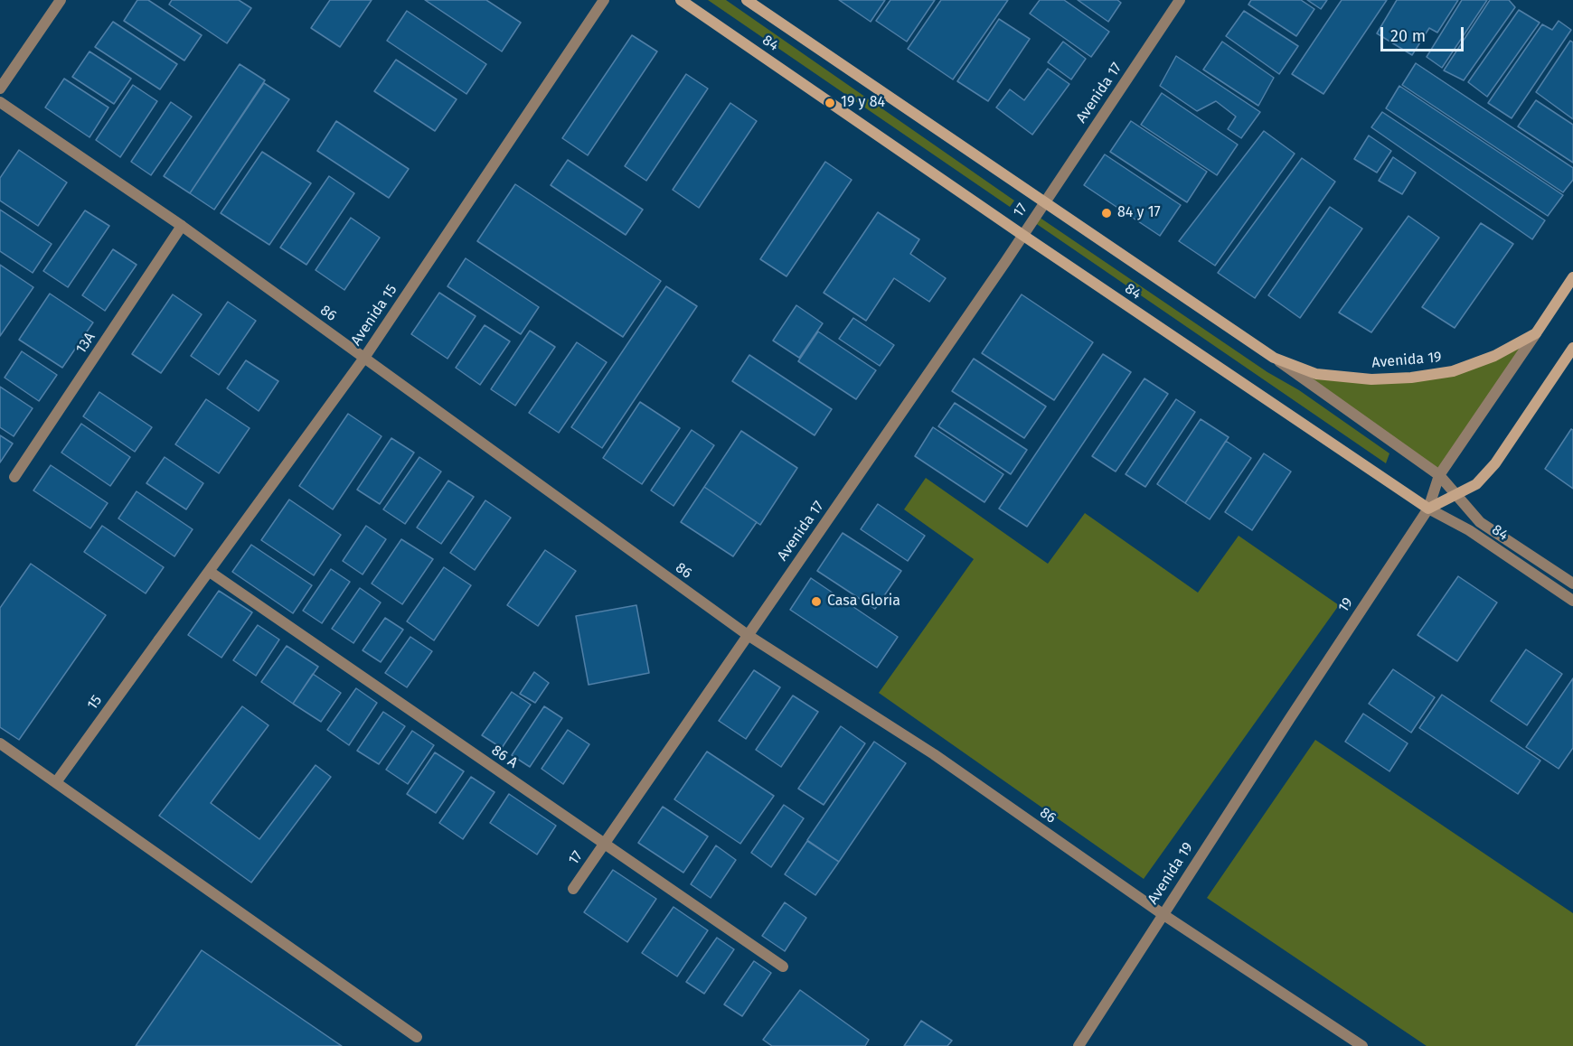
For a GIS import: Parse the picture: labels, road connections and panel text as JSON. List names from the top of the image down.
{
  "streets": {
    "main road": ["84", "Avenida 19"],
    "street": [
      "Avenida 17",
      "17",
      "86",
      "Avenida 15",
      "13A",
      "19",
      "15",
      "86 A"
    ]
  },
  "crossings": [
    ["84", "Avenida 17"],
    ["84", "17"],
    ["84", "Avenida 19"],
    ["84", "19"],
    ["Avenida 17", "17"],
    ["Avenida 17", "86"],
    ["Avenida 17", "86 A"],
    ["17", "86 A"],
    ["86", "Avenida 15"],
    ["86", "13A"],
    ["86", "Avenida 19"],
    ["Avenida 15", "15"],
    ["Avenida 15", "86 A"],
    ["Avenida 19", "19"]
  ],
  "places": ["19 y 84", "84 y 17", "Casa Gloria"],
  "scale_bar": "20 m"
}
